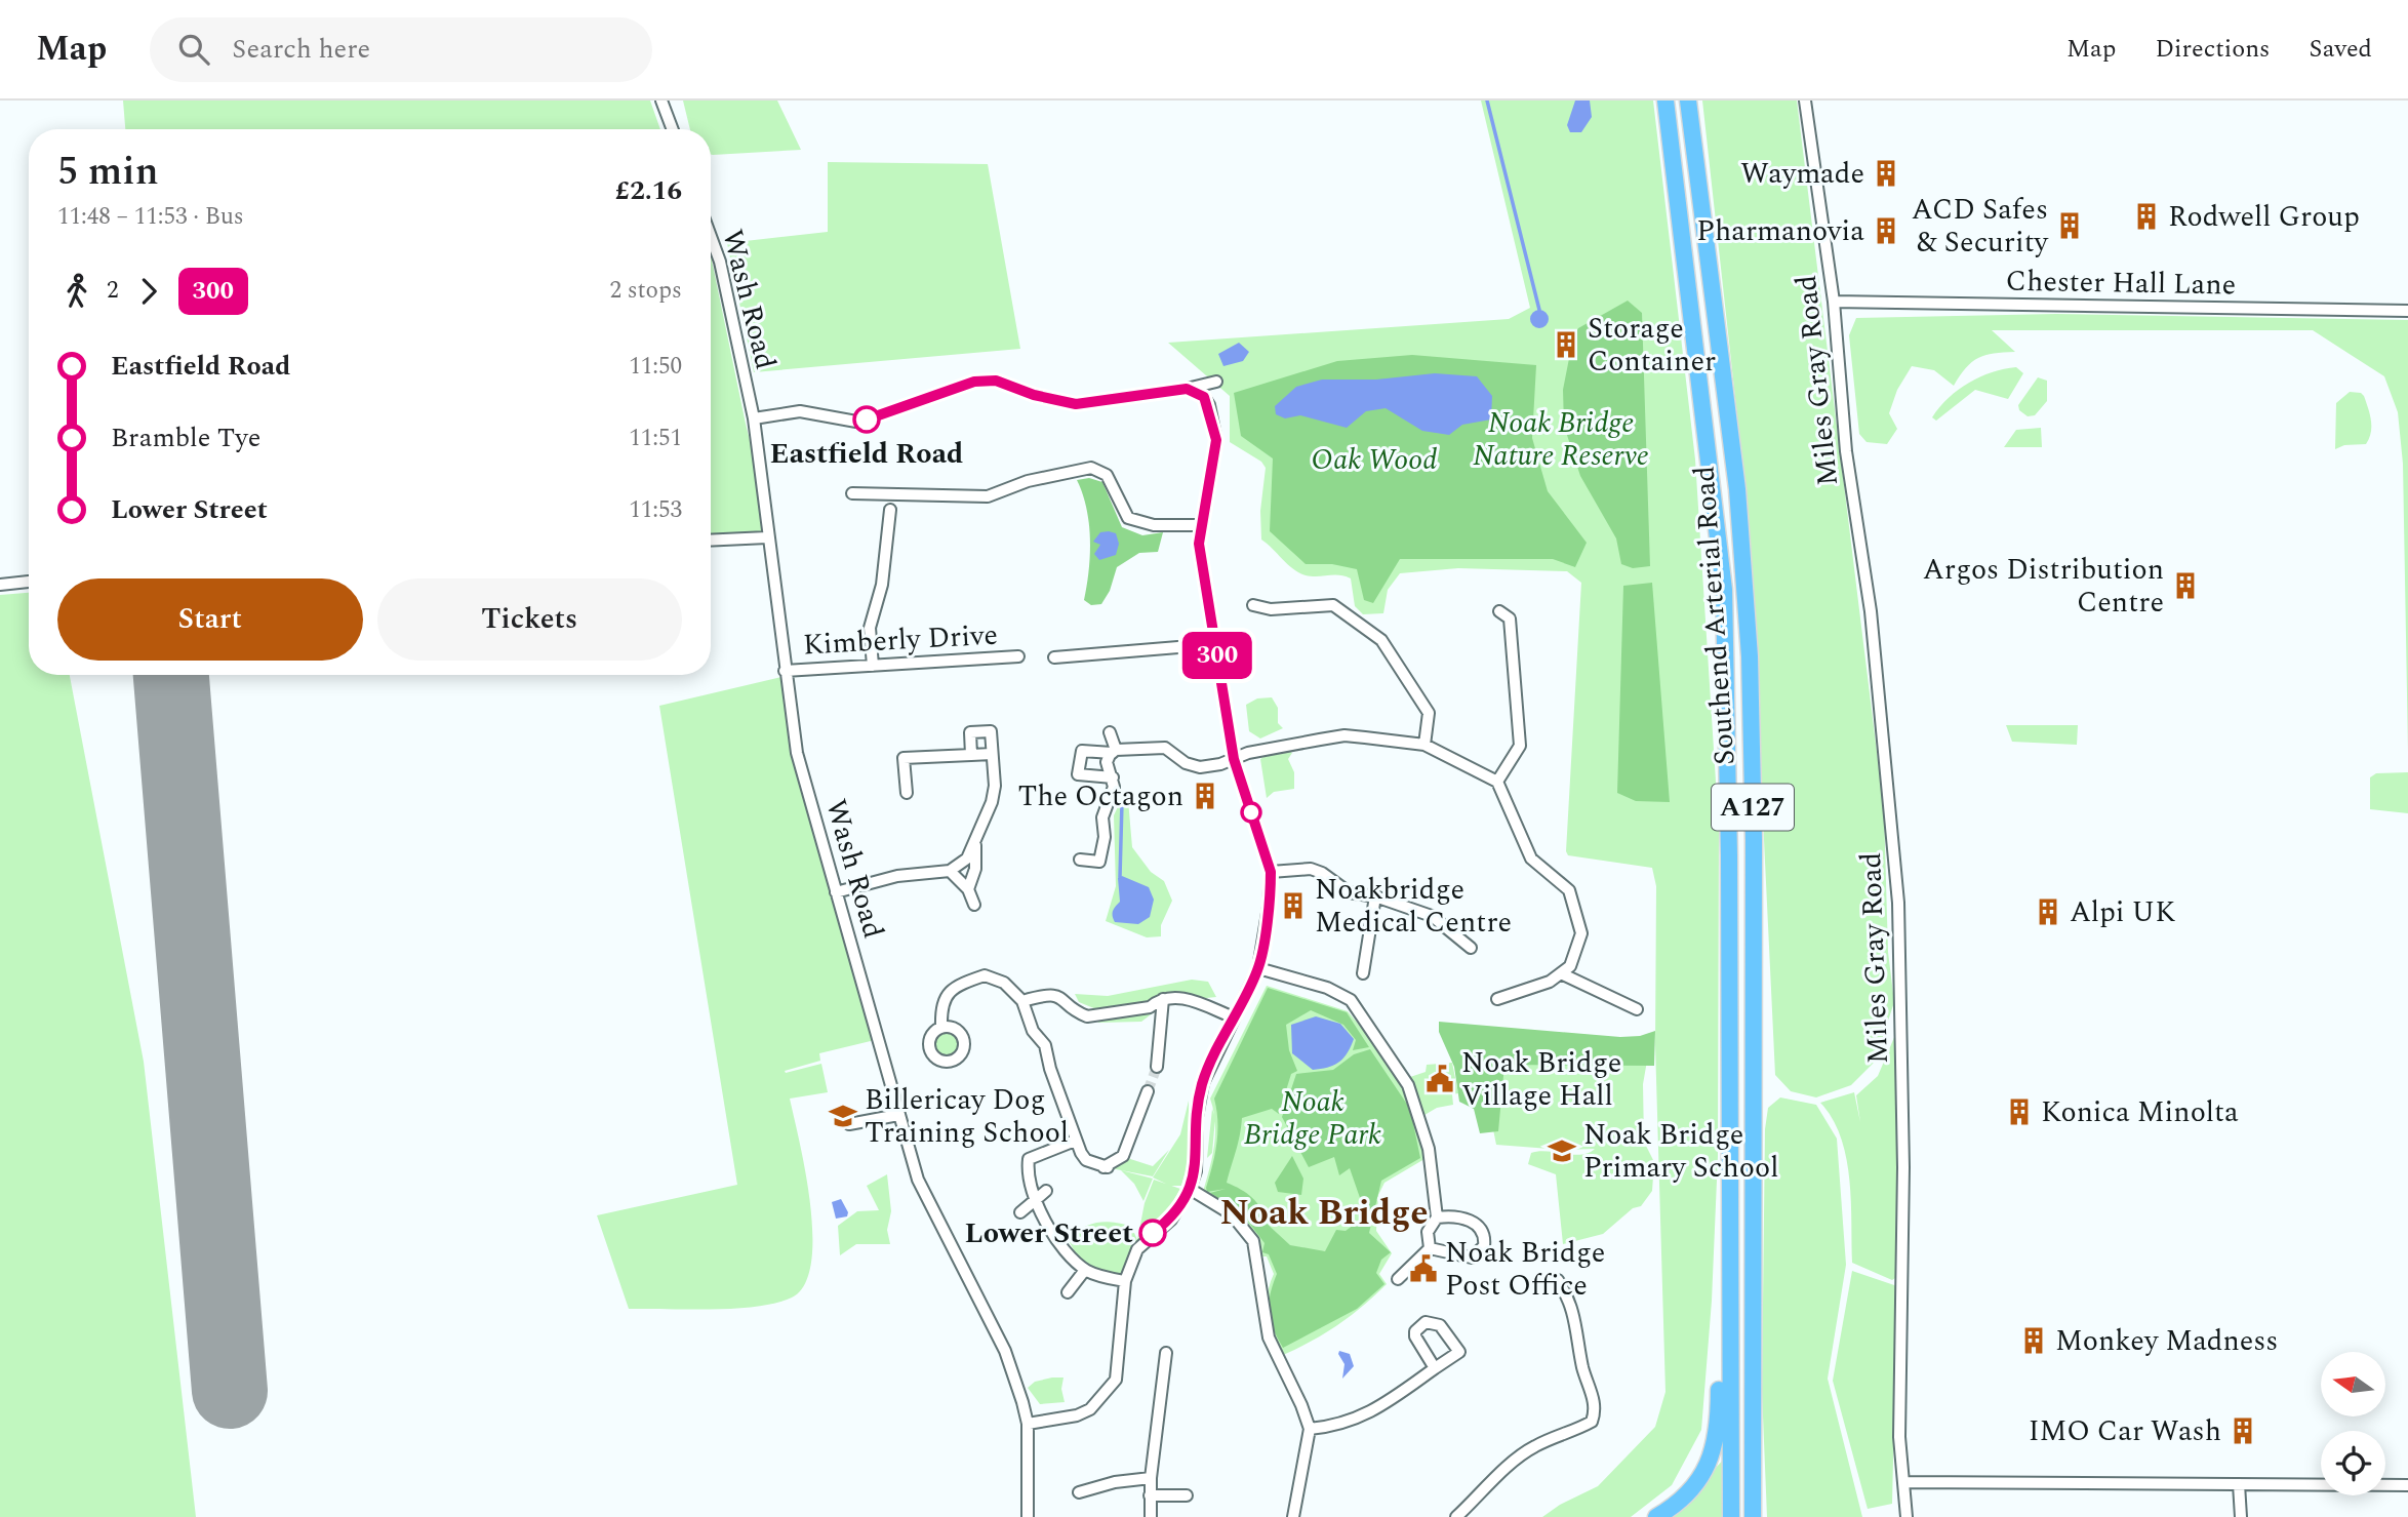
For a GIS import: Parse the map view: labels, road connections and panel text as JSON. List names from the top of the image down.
{
  "streets": {
    "highway": ["Southend Arterial Road", "A127"],
    "street": [
      "Chester Hall Lane",
      "Wash Road",
      "Miles Gray Road",
      "Kimberly Drive"
    ]
  },
  "crossings": [
    ["Chester Hall Lane", "Miles Gray Road"],
    ["Wash Road", "Kimberly Drive"]
  ],
  "districts": ["Noak Bridge"],
  "parks": ["Noak Bridge Nature Reserve", "Oak Wood", "Noak Bridge Park"],
  "places": {
    "building": [
      "Waymade",
      "Rodwell Group",
      "ACD Safes & Security",
      "Pharmanovia",
      "Storage Container",
      "Argos Distribution Centre",
      "The Octagon",
      "Noakbridge Medical Centre",
      "Alpi UK",
      "Konica Minolta",
      "Monkey Madness",
      "IMO Car Wash"
    ],
    "other": ["Eastfield Road", "Lower Street"],
    "public building": ["Noak Bridge Village Hall", "Noak Bridge Post Office"],
    "school or university": ["Billericay Dog Training School", "Noak Bridge Primary School"]
  },
  "lines": ["bus line 300"],
  "north": "left",
  "page": {
    "header": "Map",
    "search": "Search here",
    "nav": ["Map", "Directions", "Saved"],
    "on_map": "300",
    "heading": ["5 min", "11:48 – 11:53 · Bus", "£2.16"],
    "legs": ["2", "300", "2 stops"],
    "list": [
      {
        "name": "Eastfield Road",
        "value": "11:50"
      },
      {
        "name": "Bramble Tye",
        "value": "11:51"
      },
      {
        "name": "Lower Street",
        "value": "11:53"
      }
    ],
    "buttons": ["Start", "Tickets"]
  }
}
